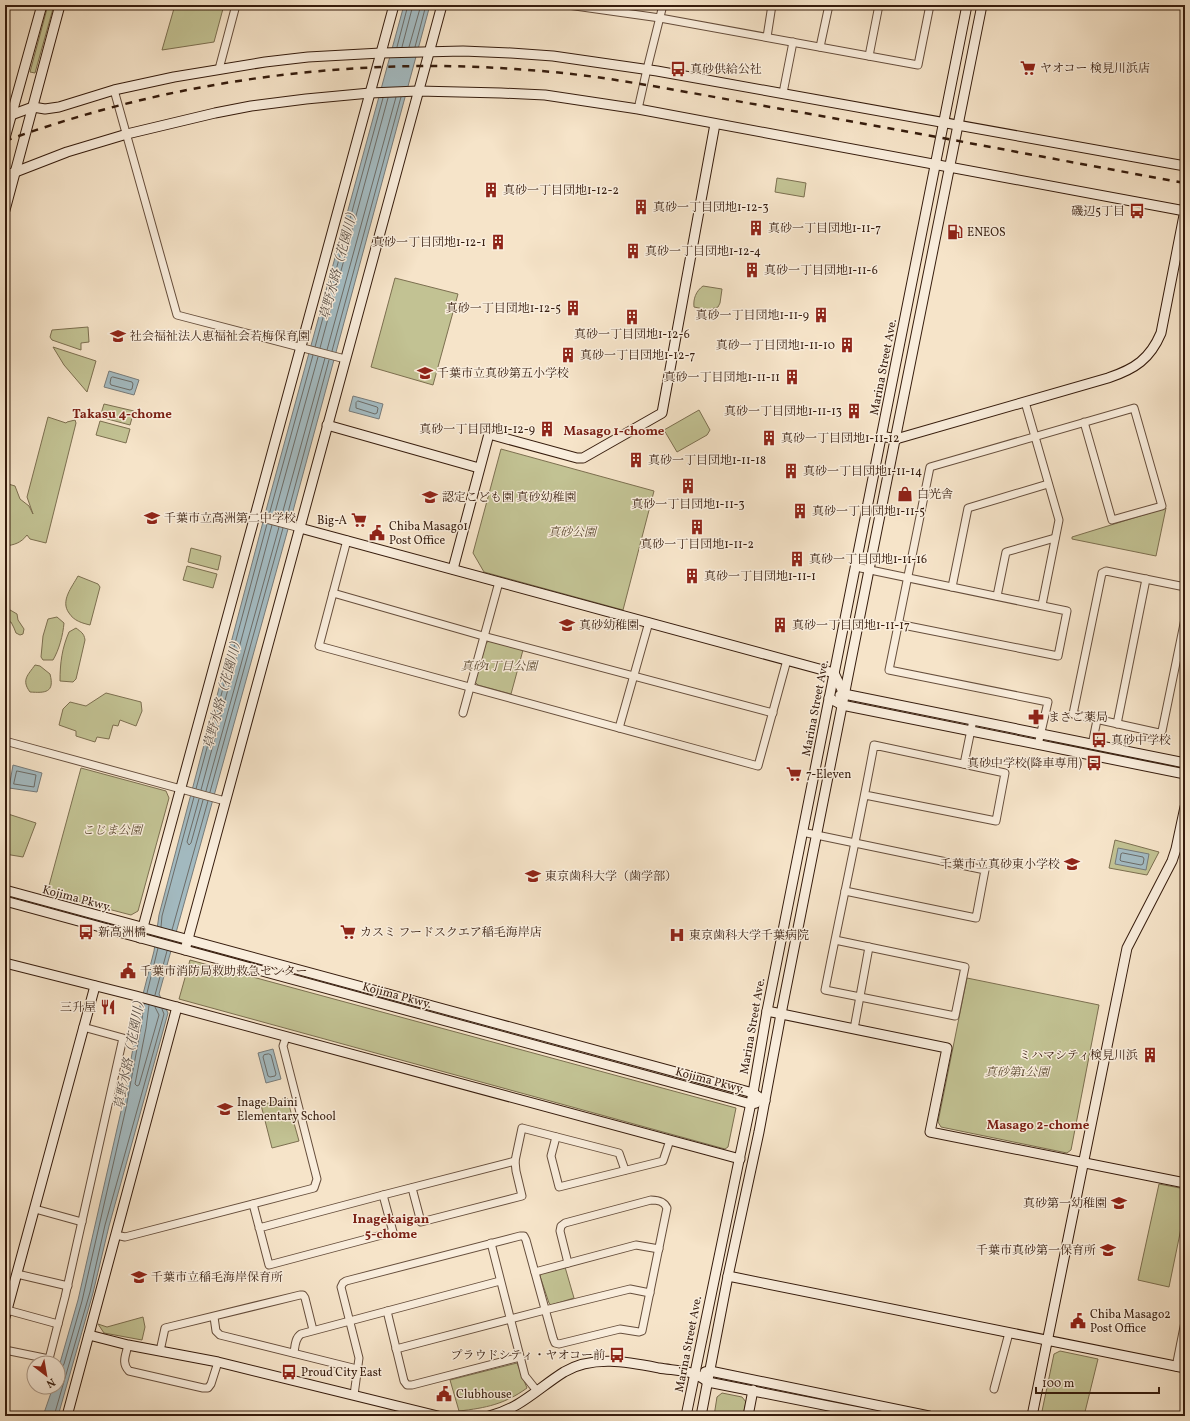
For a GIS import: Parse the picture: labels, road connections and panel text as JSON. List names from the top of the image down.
{
  "streets": {
    "street": ["Marina Street Ave.", "Kojima Pkwy."]
  },
  "crossings": [
    ["Marina Street Ave.", "Kojima Pkwy."]
  ],
  "districts": [
    "Takasu 4-chome",
    "Masago 1-chome",
    "Masago 2-chome",
    "Inagekaigan 5-chome"
  ],
  "water": ["草野水路（花園川）"],
  "parks": [
    "真砂公園",
    "真砂1丁目公園",
    "こじま公園",
    "真砂第1公園"
  ],
  "places": {
    "supermarket": [
      "ヤオコー 検見川浜店",
      "Big-A",
      "7-Eleven",
      "カスミ フードスクエア稲毛海岸店"
    ],
    "bus stop": [
      "真砂供給公社",
      "磯辺5丁目",
      "真砂中学校",
      "真砂中学校(降車専用)",
      "新高洲橋",
      "プラウドシティ・ヤオコー前",
      "Proud City East"
    ],
    "building": [
      "真砂一丁目団地1-12-2",
      "真砂一丁目団地1-12-3",
      "真砂一丁目団地1-11-7",
      "真砂一丁目団地1-12-1",
      "真砂一丁目団地1-12-4",
      "真砂一丁目団地1-11-6",
      "真砂一丁目団地1-12-5",
      "真砂一丁目団地1-11-9",
      "真砂一丁目団地1-12-6",
      "真砂一丁目団地1-11-10",
      "真砂一丁目団地1-12-7",
      "真砂一丁目団地1-11-11",
      "真砂一丁目団地1-11-13",
      "真砂一丁目団地1-12-9",
      "真砂一丁目団地1-11-12",
      "真砂一丁目団地1-11-18",
      "真砂一丁目団地1-11-14",
      "真砂一丁目団地1-11-3",
      "真砂一丁目団地1-11-5",
      "真砂一丁目団地1-11-2",
      "真砂一丁目団地1-11-16",
      "真砂一丁目団地1-11-1",
      "真砂一丁目団地1-11-17",
      "ミハマシティ検見川浜"
    ],
    "fuel station": ["ENEOS"],
    "school or university": [
      "社会福祉法人恵福祉会若梅保育園",
      "千葉市立真砂第五小学校",
      "認定こども園 真砂幼稚園",
      "千葉市立高洲第二中学校",
      "真砂幼稚園",
      "千葉市立真砂東小学校",
      "東京歯科大学（歯学部）",
      "Inage Daini Elementary School",
      "真砂第一幼稚園",
      "千葉市真砂第一保育所",
      "千葉市立稲毛海岸保育所"
    ],
    "shop": ["白光舎"],
    "public building": [
      "Chiba Masago1 Post Office",
      "千葉市消防局救助救急センター",
      "Chiba Masago2 Post Office",
      "Clubhouse"
    ],
    "pharmacy": ["まさご薬局"],
    "hospital": ["東京歯科大学千葉病院"],
    "restaurant": ["三升屋"]
  },
  "scale_bar": "100 m",
  "north": "bottom right"
}
